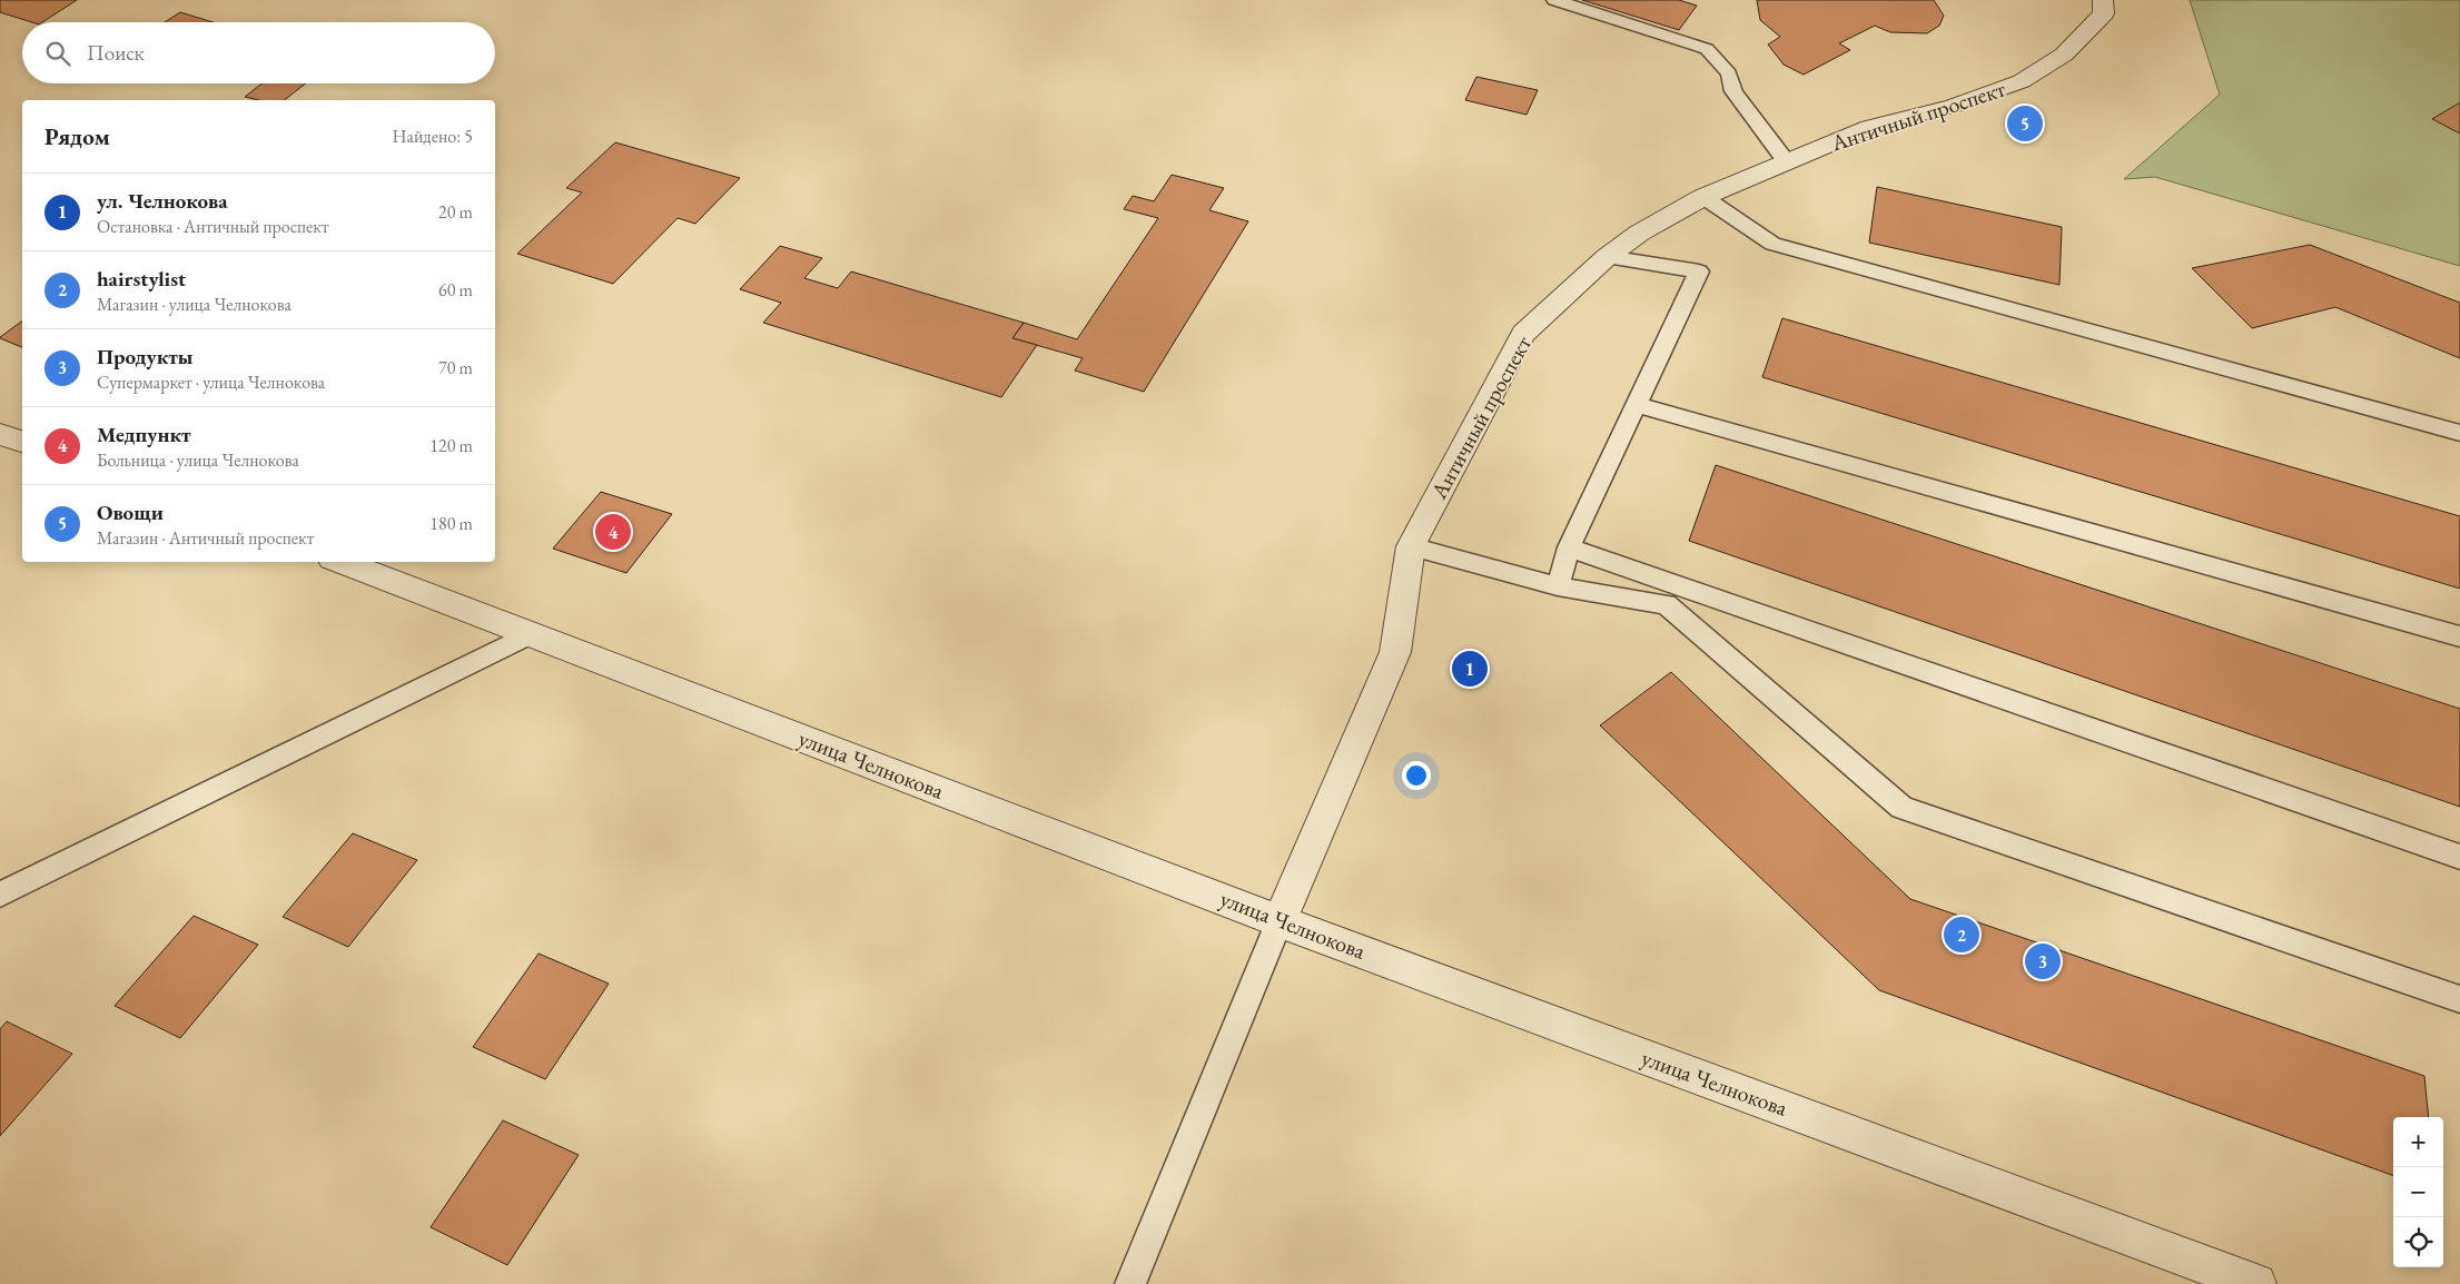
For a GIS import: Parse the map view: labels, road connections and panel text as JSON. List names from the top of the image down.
{
  "streets": {
    "street": ["Античный проспект", "улица Челнокова"]
  },
  "crossings": [
    ["Античный проспект", "улица Челнокова"]
  ],
  "page": {
    "search": "Поиск",
    "heading": ["Рядом", "Найдено: 5"],
    "pins": [
      "5",
      "4",
      "1",
      "2",
      "3"
    ],
    "list": [
      {
        "mark": "1",
        "name": "ул. Челнокова",
        "note": "Остановка · Античный проспект",
        "value": "20 m"
      },
      {
        "mark": "2",
        "name": "hairstylist",
        "note": "Магазин · улица Челнокова",
        "value": "60 m"
      },
      {
        "mark": "3",
        "name": "Продукты",
        "note": "Супермаркет · улица Челнокова",
        "value": "70 m"
      },
      {
        "mark": "4",
        "name": "Медпункт",
        "note": "Больница · улица Челнокова",
        "value": "120 m"
      },
      {
        "mark": "5",
        "name": "Овощи",
        "note": "Магазин · Античный проспект",
        "value": "180 m"
      }
    ],
    "map_buttons": ["+", "−"]
  }
}
